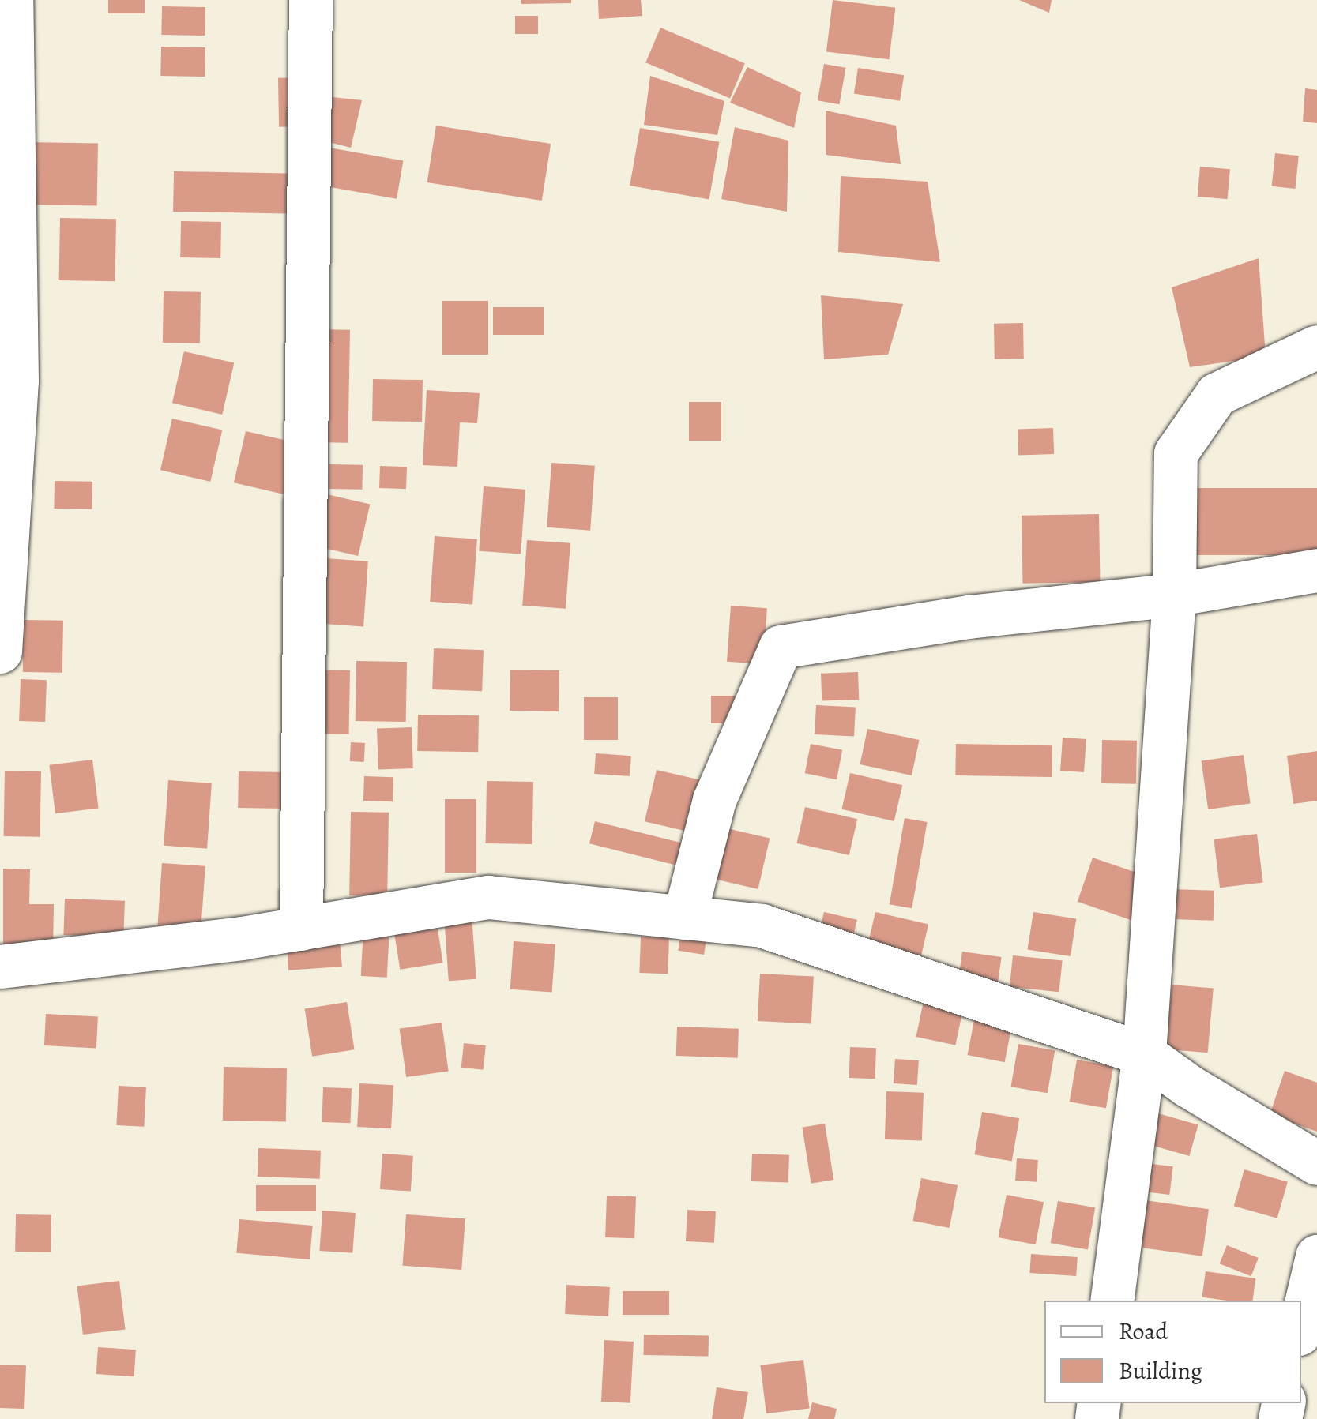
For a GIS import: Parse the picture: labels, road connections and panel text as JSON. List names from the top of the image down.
{
  "legend": ["Road", "Building"]
}
